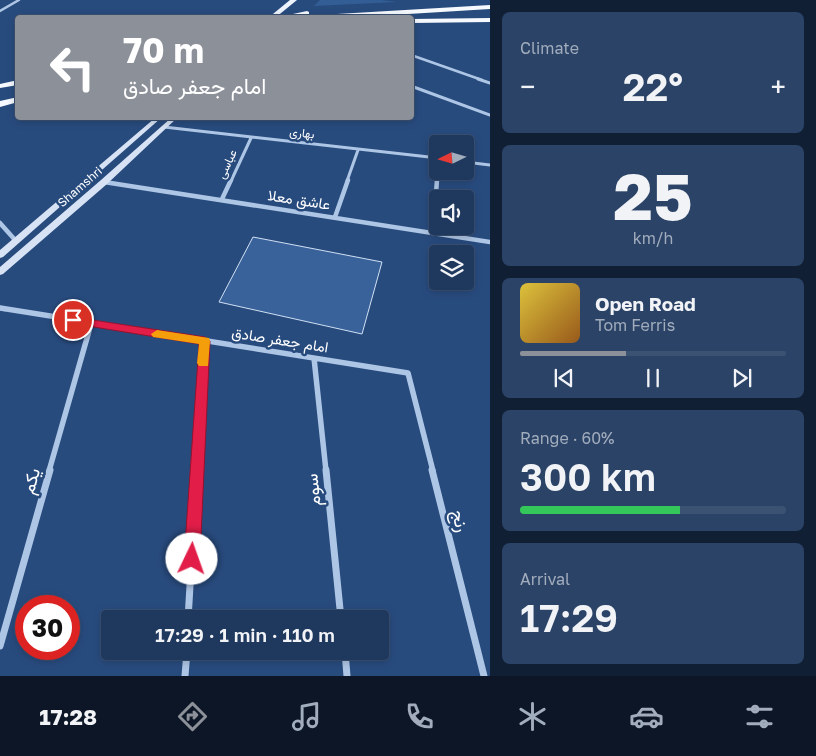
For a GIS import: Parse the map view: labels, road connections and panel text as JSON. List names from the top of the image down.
{
  "streets": {
    "main road": ["Shamshri"],
    "street": [
      "بهاری",
      "عباسی",
      "عاشق معلا",
      "امام جعفر صادق",
      "یکم",
      "سوم",
      "رنج"
    ]
  },
  "crossings": [
    ["بهاری", "عباسی"],
    ["بهاری", "Shamshri"],
    ["عباسی", "عاشق معلا"],
    ["Shamshri", "عاشق معلا"],
    ["امام جعفر صادق", "یکم"],
    ["امام جعفر صادق", "سوم"],
    ["امام جعفر صادق", "رنج"]
  ],
  "north": "left",
  "page": {
    "tile": [
      "Climate",
      ["25", "km/h"],
      ["Range · 60%", "300 km"],
      ["Arrival", "17:29"]
    ],
    "turn": ["70 m", "امام جعفر صادق"],
    "heat": ["−", "22°", "+"],
    "song": ["Open Road", "Tom Ferris"],
    "limit": "30",
    "trip": "17:29 · 1 min · 110 m",
    "tabs": "17:28"
  }
}
